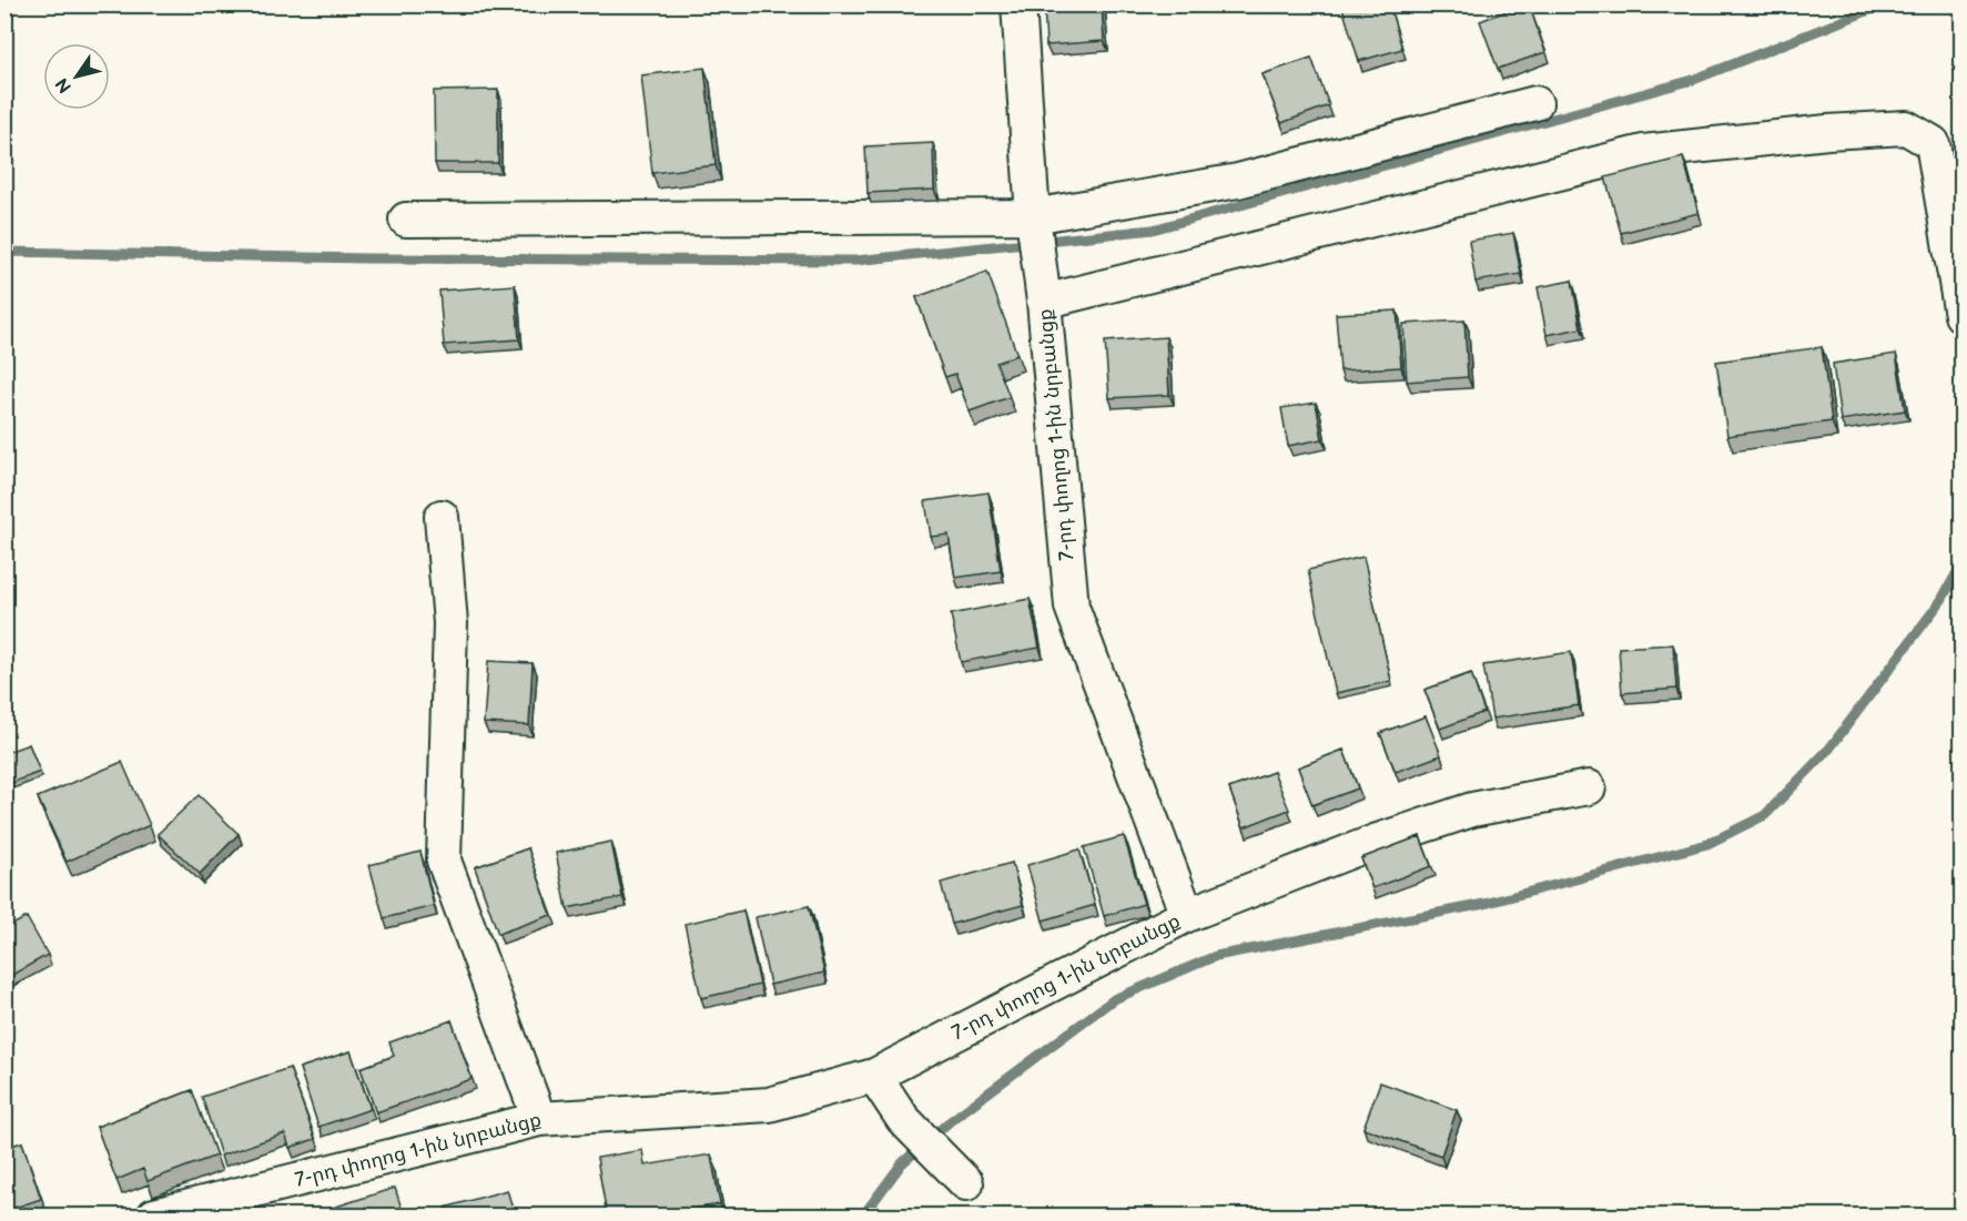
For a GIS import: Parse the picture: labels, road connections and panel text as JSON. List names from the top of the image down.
{
  "streets": {
    "street": ["7-րդ փողոց 1-ին նրբանցք"]
  },
  "north": "bottom left"
}
